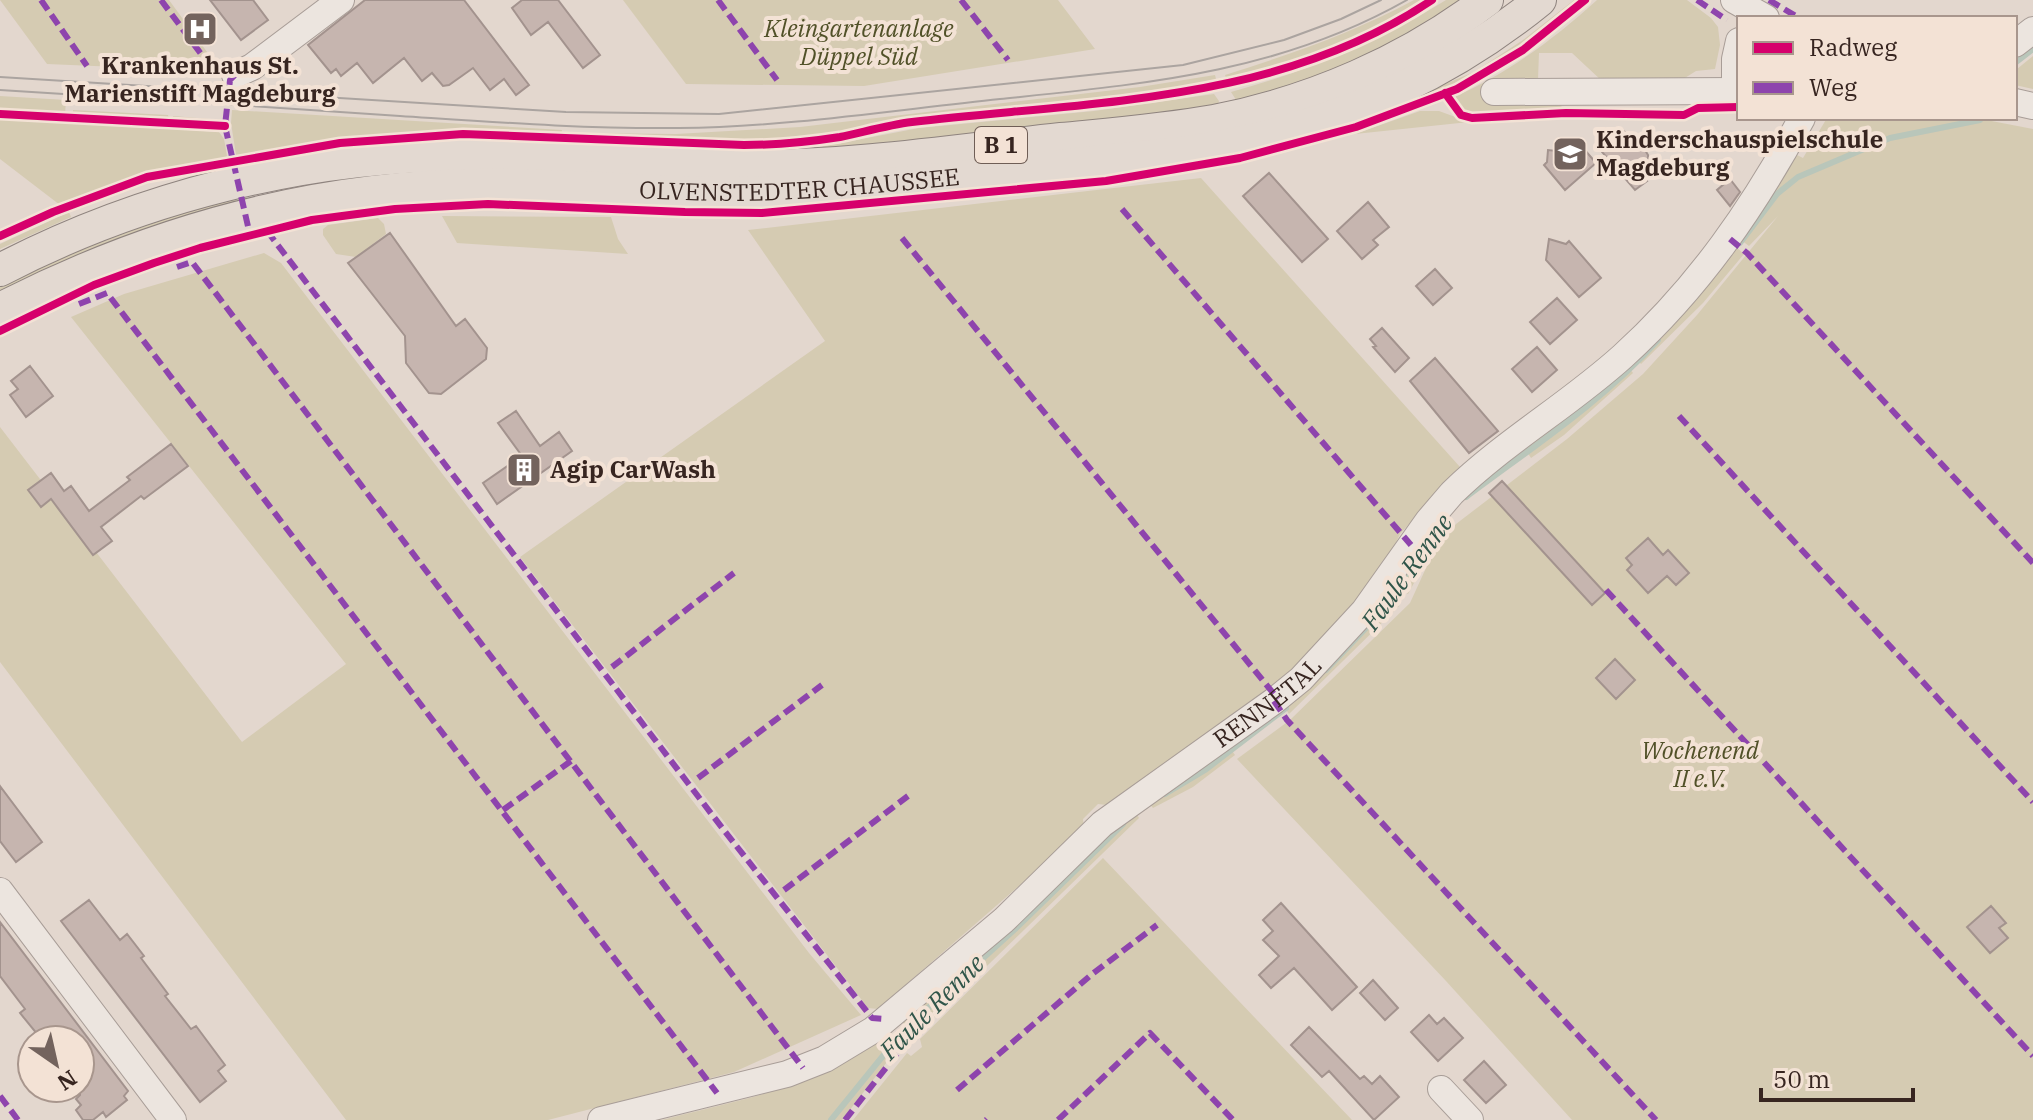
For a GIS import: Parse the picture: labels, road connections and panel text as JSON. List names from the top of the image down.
{
  "streets": {
    "main road": ["B 1", "OLVENSTEDTER CHAUSSEE"],
    "street": ["RENNETAL"]
  },
  "water": ["Faule Renne"],
  "parks": ["Kleingartenanlage Düppel Süd", "Wochenend II e.V."],
  "places": {
    "hospital": ["Krankenhaus St. Marienstift Magdeburg"],
    "school or university": ["Kinderschauspielschule Magdeburg"],
    "building": ["Agip CarWash"]
  },
  "legend": ["Radweg", "Weg"],
  "scale_bar": "50 m",
  "north": "bottom right"
}
